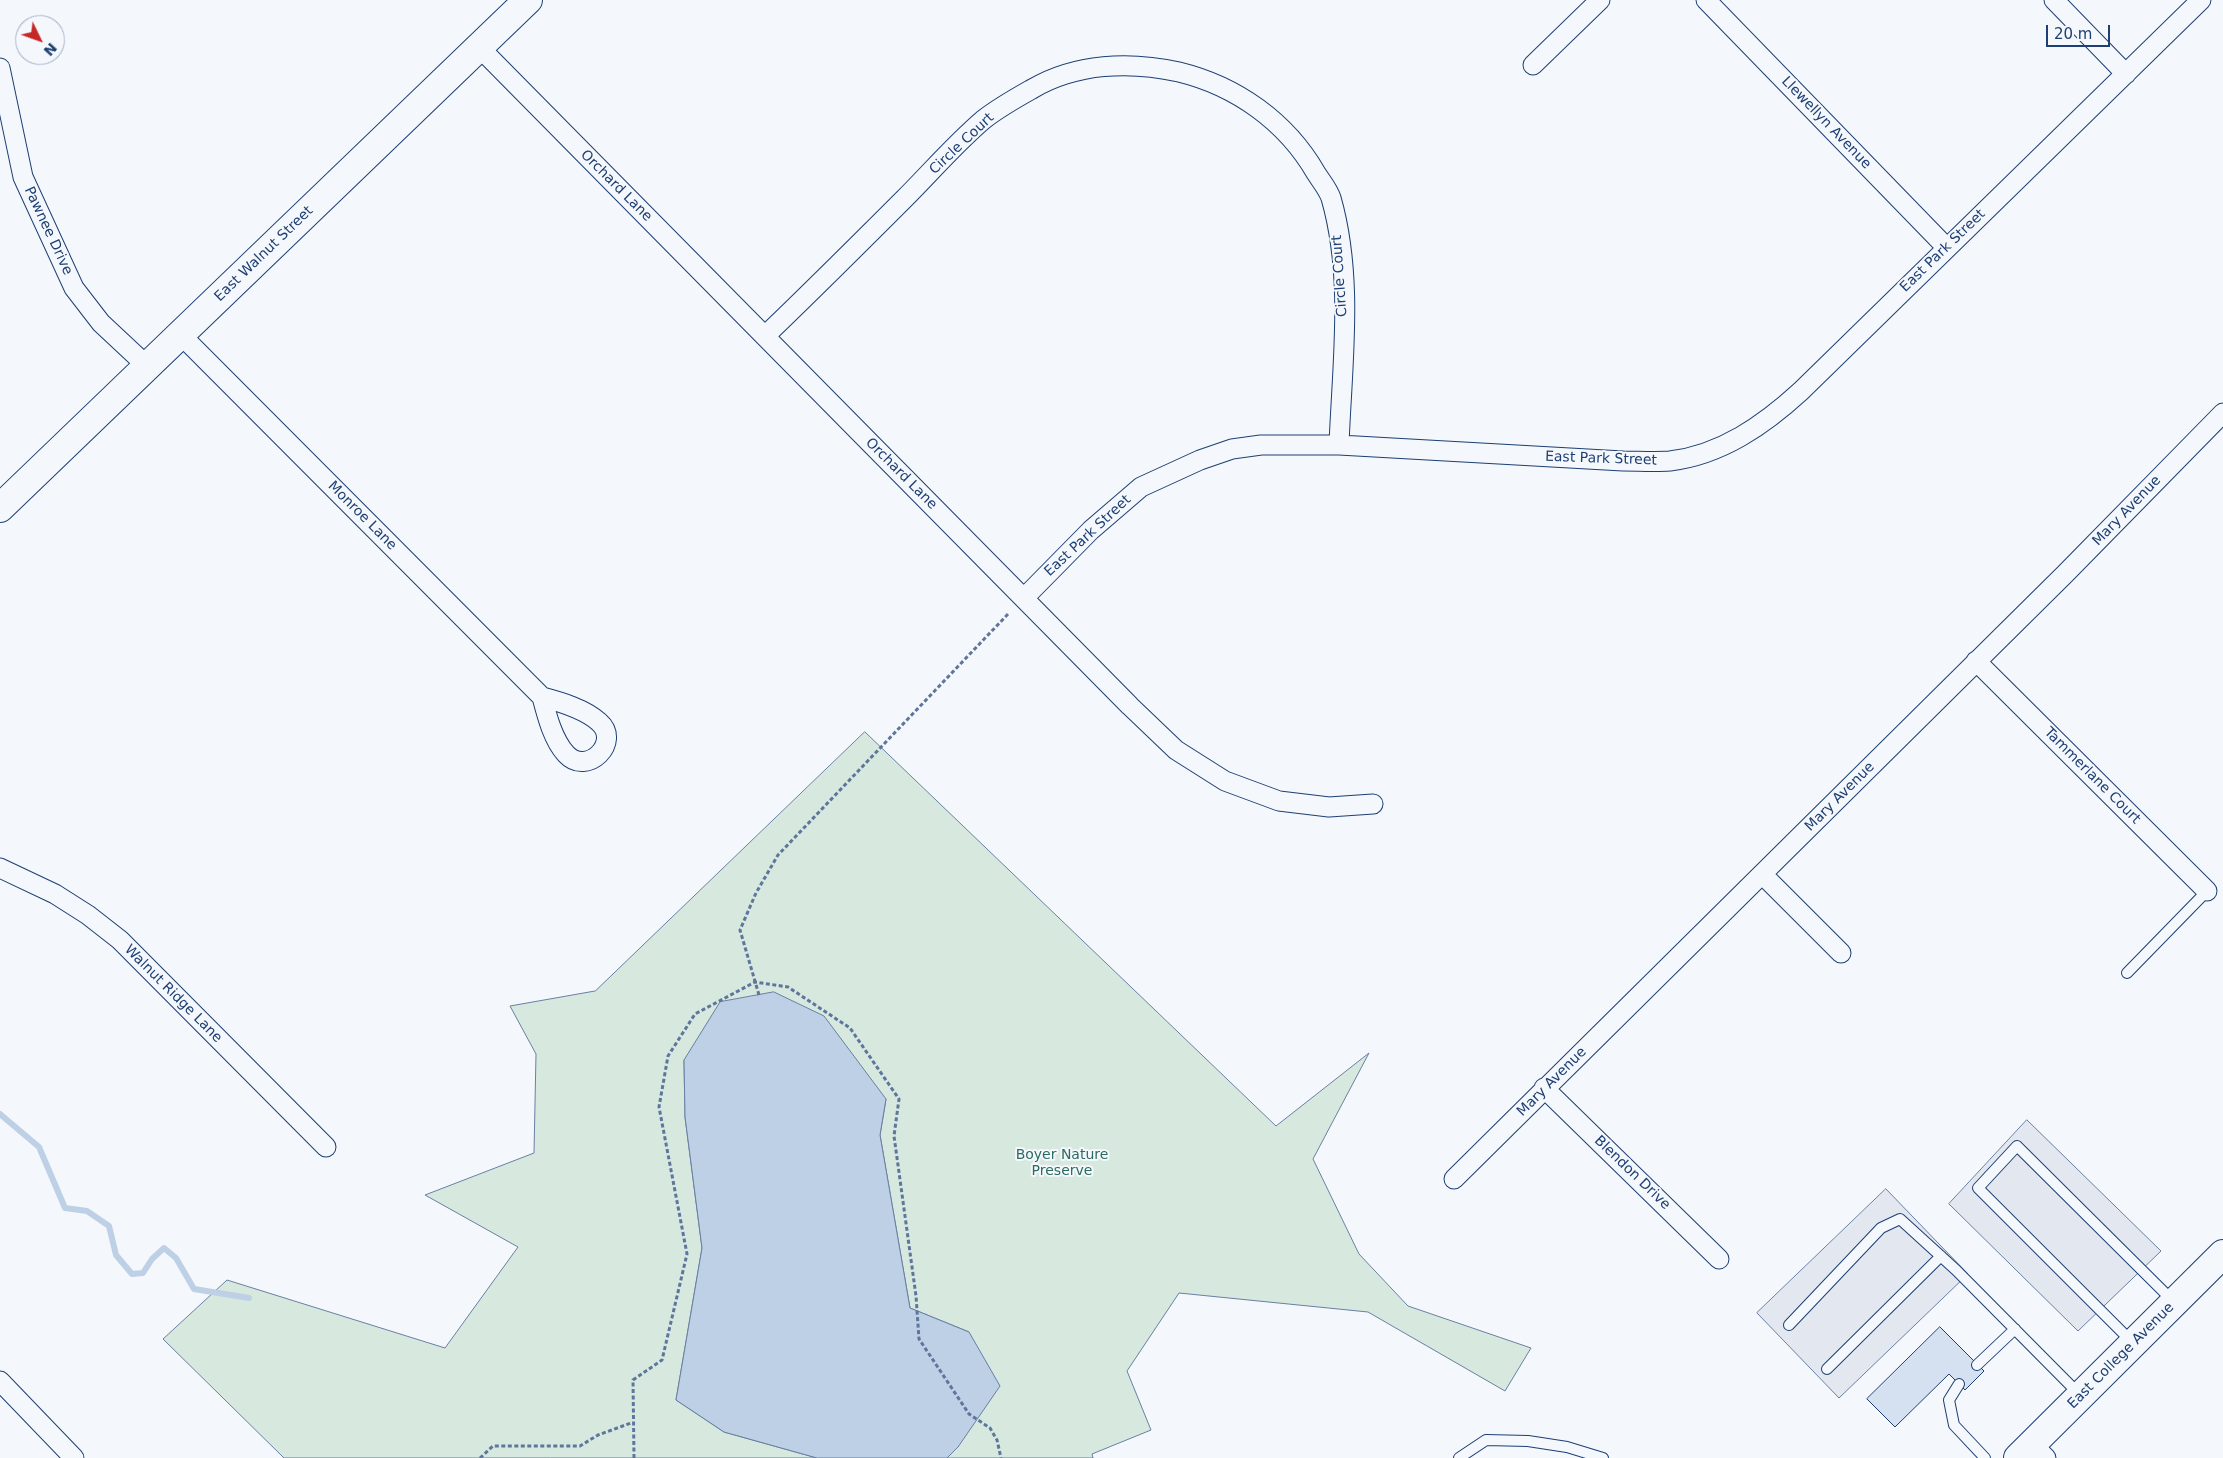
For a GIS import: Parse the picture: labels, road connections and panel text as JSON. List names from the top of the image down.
{
  "streets": {
    "main road": ["East Walnut Street", "East College Avenue"],
    "street": [
      "Llewellyn Avenue",
      "Circle Court",
      "Orchard Lane",
      "Pawnee Drive",
      "East Park Street",
      "Mary Avenue",
      "Monroe Lane",
      "Tammerlane Court",
      "Walnut Ridge Lane",
      "Blendon Drive"
    ]
  },
  "crossings": [
    ["Llewellyn Avenue", "East Park Street"],
    ["Circle Court", "Orchard Lane"],
    ["Circle Court", "East Park Street"],
    ["Orchard Lane", "East Park Street"],
    ["Orchard Lane", "East Walnut Street"],
    ["Pawnee Drive", "East Walnut Street"],
    ["East Walnut Street", "Monroe Lane"],
    ["Mary Avenue", "Tammerlane Court"],
    ["Mary Avenue", "Blendon Drive"]
  ],
  "parks": ["Boyer Nature Preserve"],
  "scale_bar": "20 m",
  "north": "bottom right"
}
